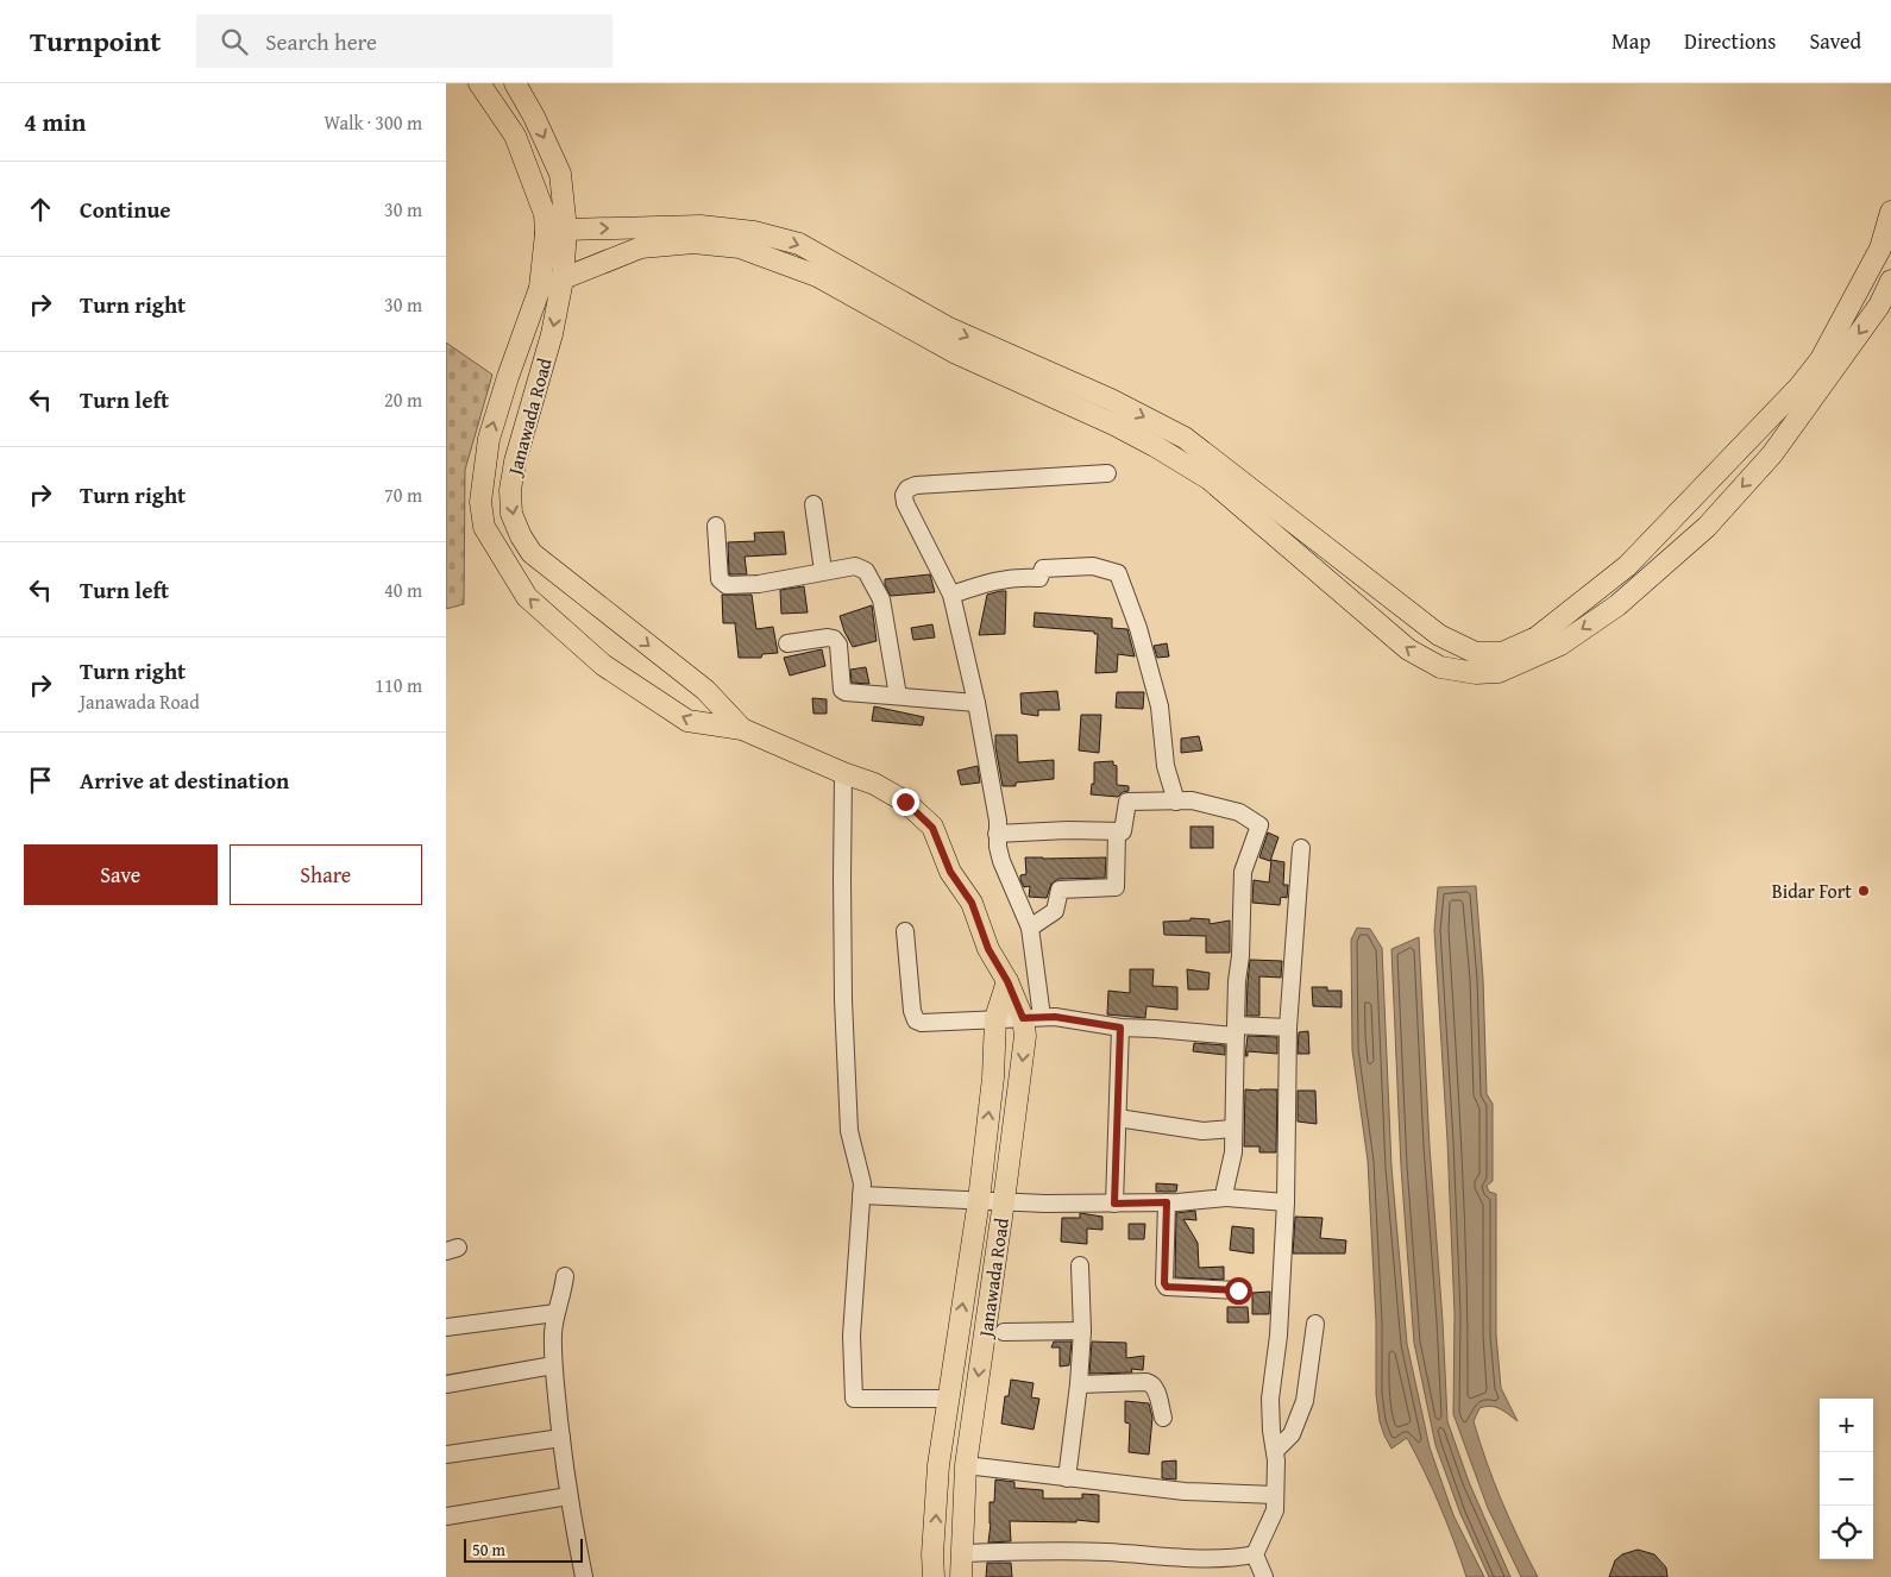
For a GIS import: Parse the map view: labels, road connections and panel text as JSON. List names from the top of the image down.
{
  "streets": {
    "main road": ["Janawada Road"]
  },
  "places": ["Bidar Fort"],
  "scale_bar": "50 m",
  "page": {
    "header": "Turnpoint",
    "search": "Search here",
    "nav": ["Map", "Directions", "Saved"],
    "heading": ["4 min", "Walk · 300 m"],
    "list": [
      ["Continue", "30 m"],
      ["Turn right", "30 m"],
      ["Turn left", "20 m"],
      ["Turn right", "70 m"],
      ["Turn left", "40 m"],
      ["Turn right", "Janawada Road", "110 m"],
      "Arrive at destination"
    ],
    "buttons": ["Save", "Share"],
    "map_buttons": ["+", "−"],
    "scale": "50 m"
  }
}
